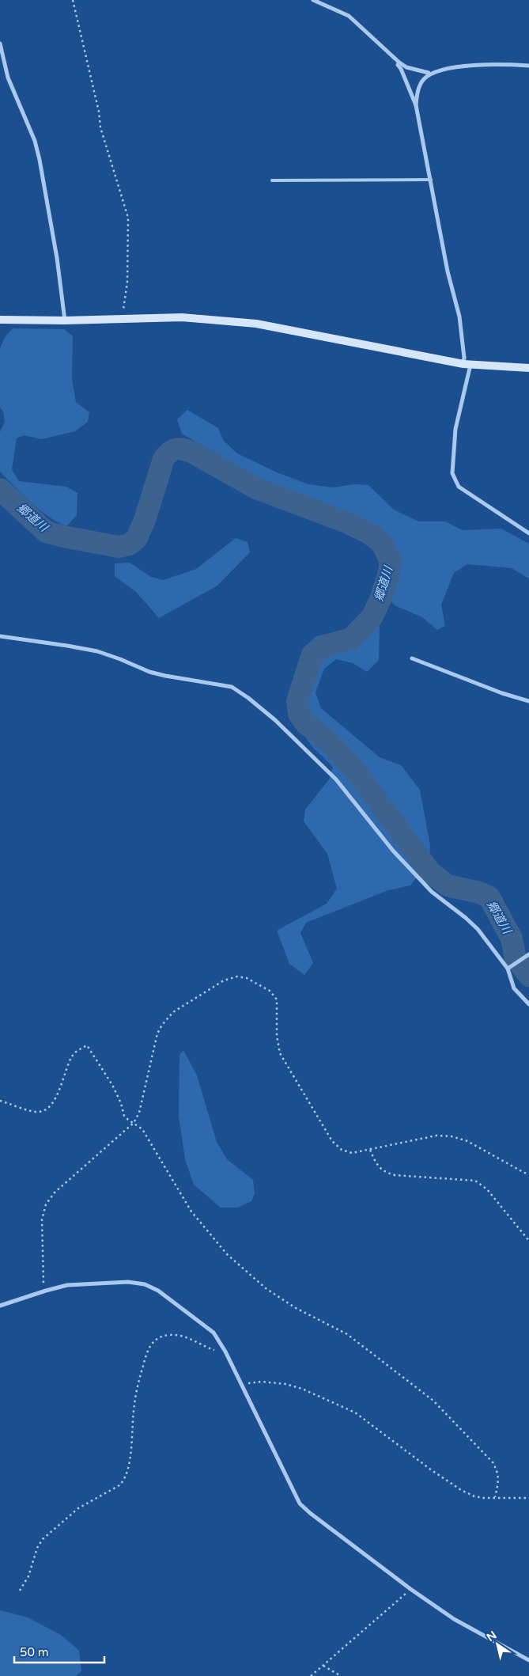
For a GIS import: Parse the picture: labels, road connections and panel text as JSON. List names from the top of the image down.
{
  "water": ["郷道川"],
  "scale_bar": "50 m",
  "north": "top left"
}
